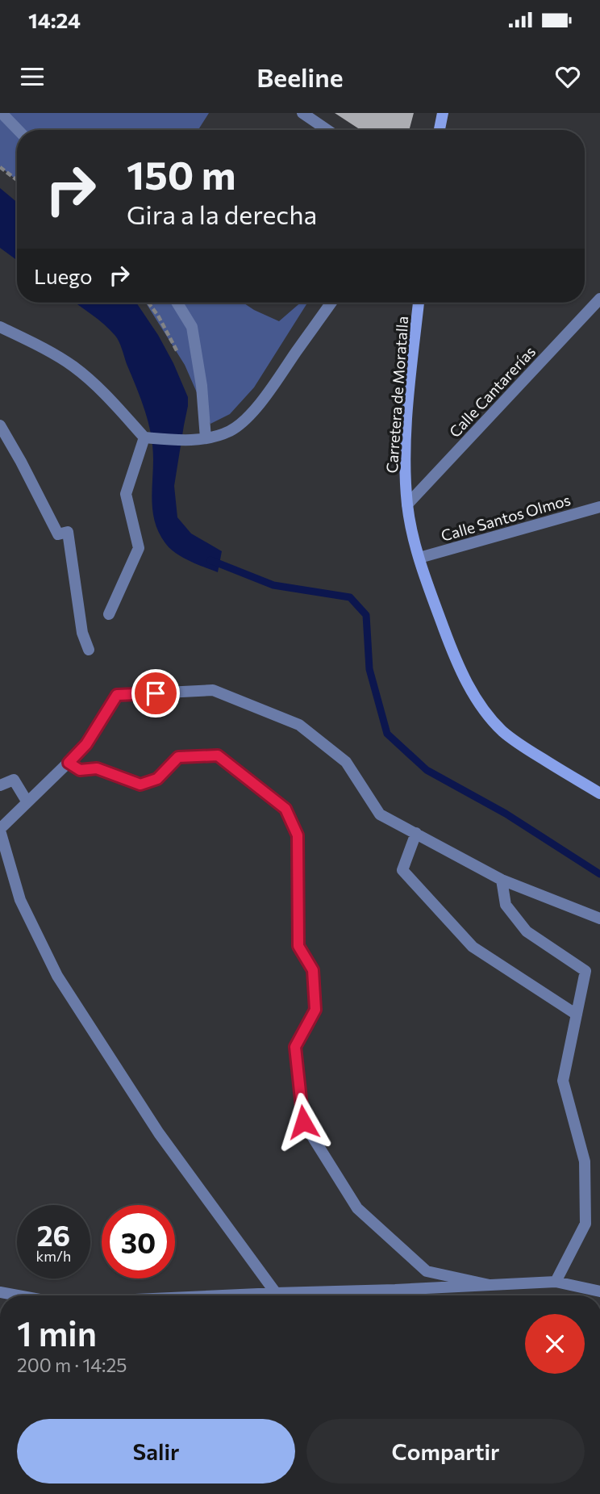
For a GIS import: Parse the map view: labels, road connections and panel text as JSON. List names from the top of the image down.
{
  "streets": {
    "main road": ["Carretera de Moratalla"],
    "street": ["Calle Cantarerías", "Calle Santos Olmos"]
  },
  "crossings": [
    ["Calle Cantarerías", "Carretera de Moratalla"],
    ["Carretera de Moratalla", "Calle Santos Olmos"]
  ],
  "page": {
    "status": "14:24",
    "header": "Beeline",
    "turn": ["150 m", "Gira a la derecha"],
    "then": "Luego",
    "speed": "26 km/h",
    "limit": "30",
    "heading": ["1 min", "200 m · 14:25"],
    "buttons": ["Salir", "Compartir"]
  }
}
